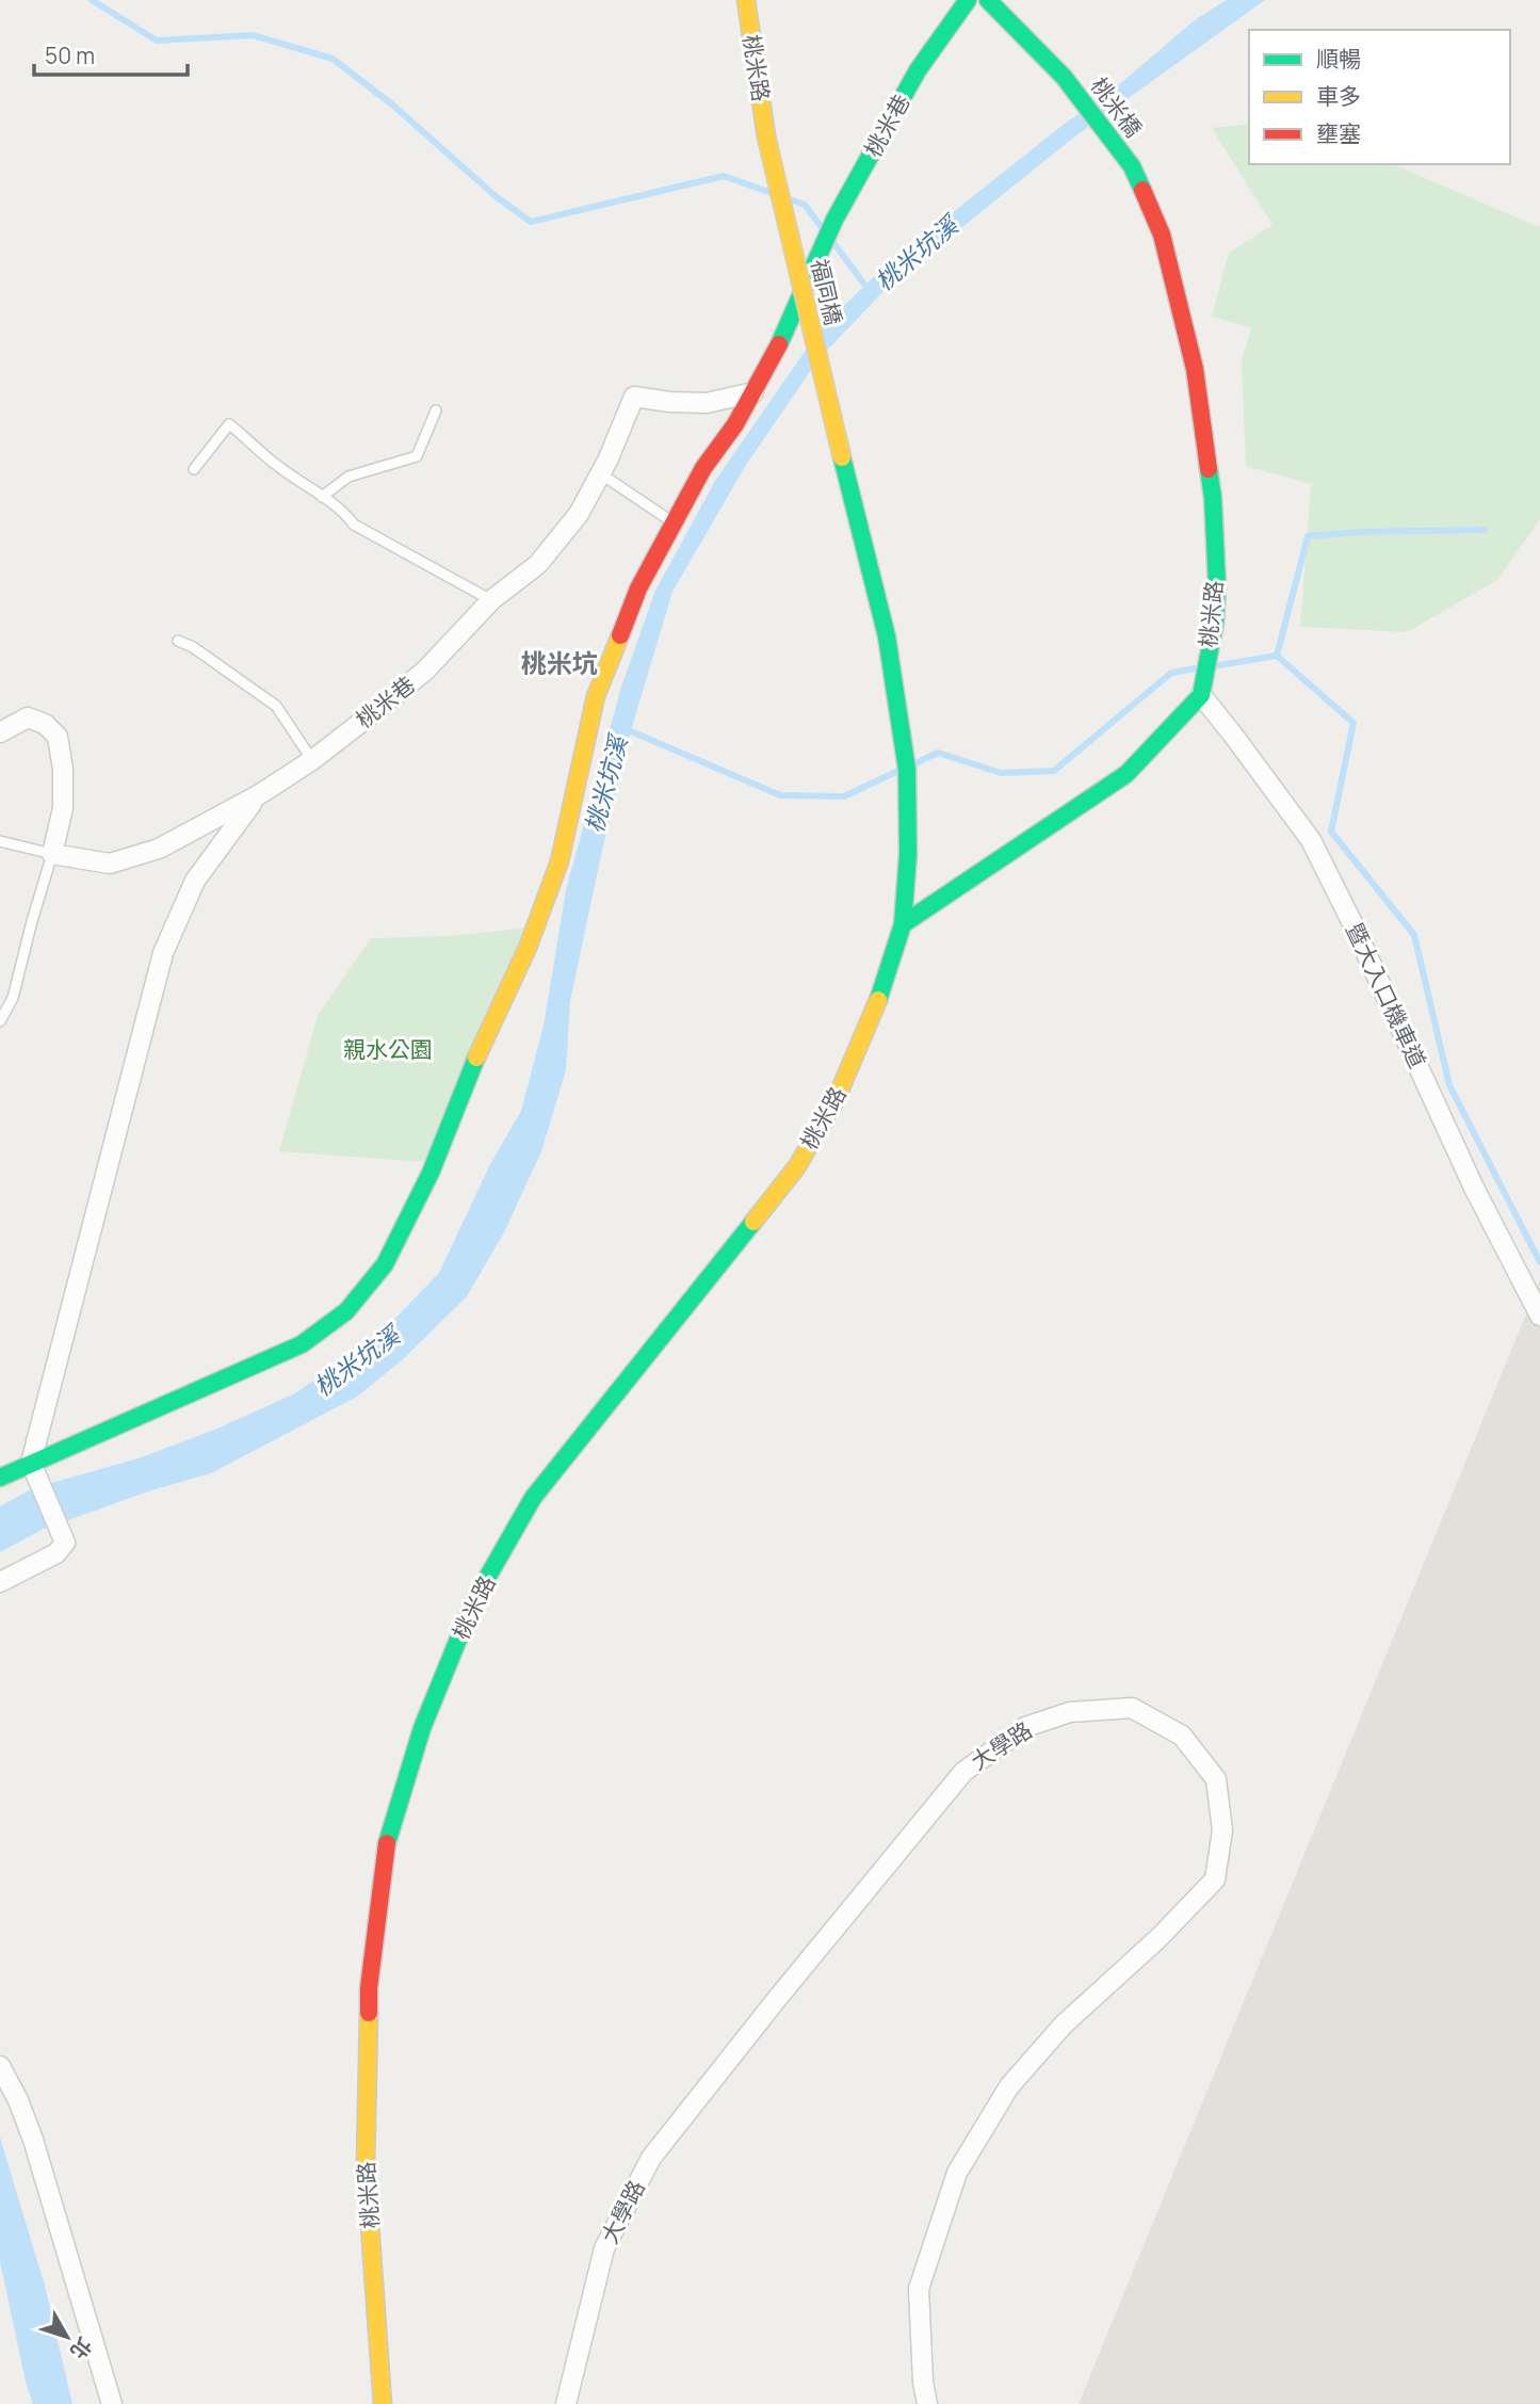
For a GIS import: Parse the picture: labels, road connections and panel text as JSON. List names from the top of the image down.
{
  "streets": {
    "street": [
      "桃米路",
      "桃米橋",
      "桃米巷",
      "福同橋",
      "暨大入口機車道",
      "大學路"
    ]
  },
  "crossings": [
    ["桃米路", "桃米橋"],
    ["桃米路", "福同橋"],
    ["桃米路", "暨大入口機車道"]
  ],
  "districts": ["桃米坑"],
  "water": ["桃米坑溪"],
  "parks": ["親水公園"],
  "legend": ["順暢", "車多", "壅塞"],
  "scale_bar": "50 m",
  "north": "bottom right"
}
